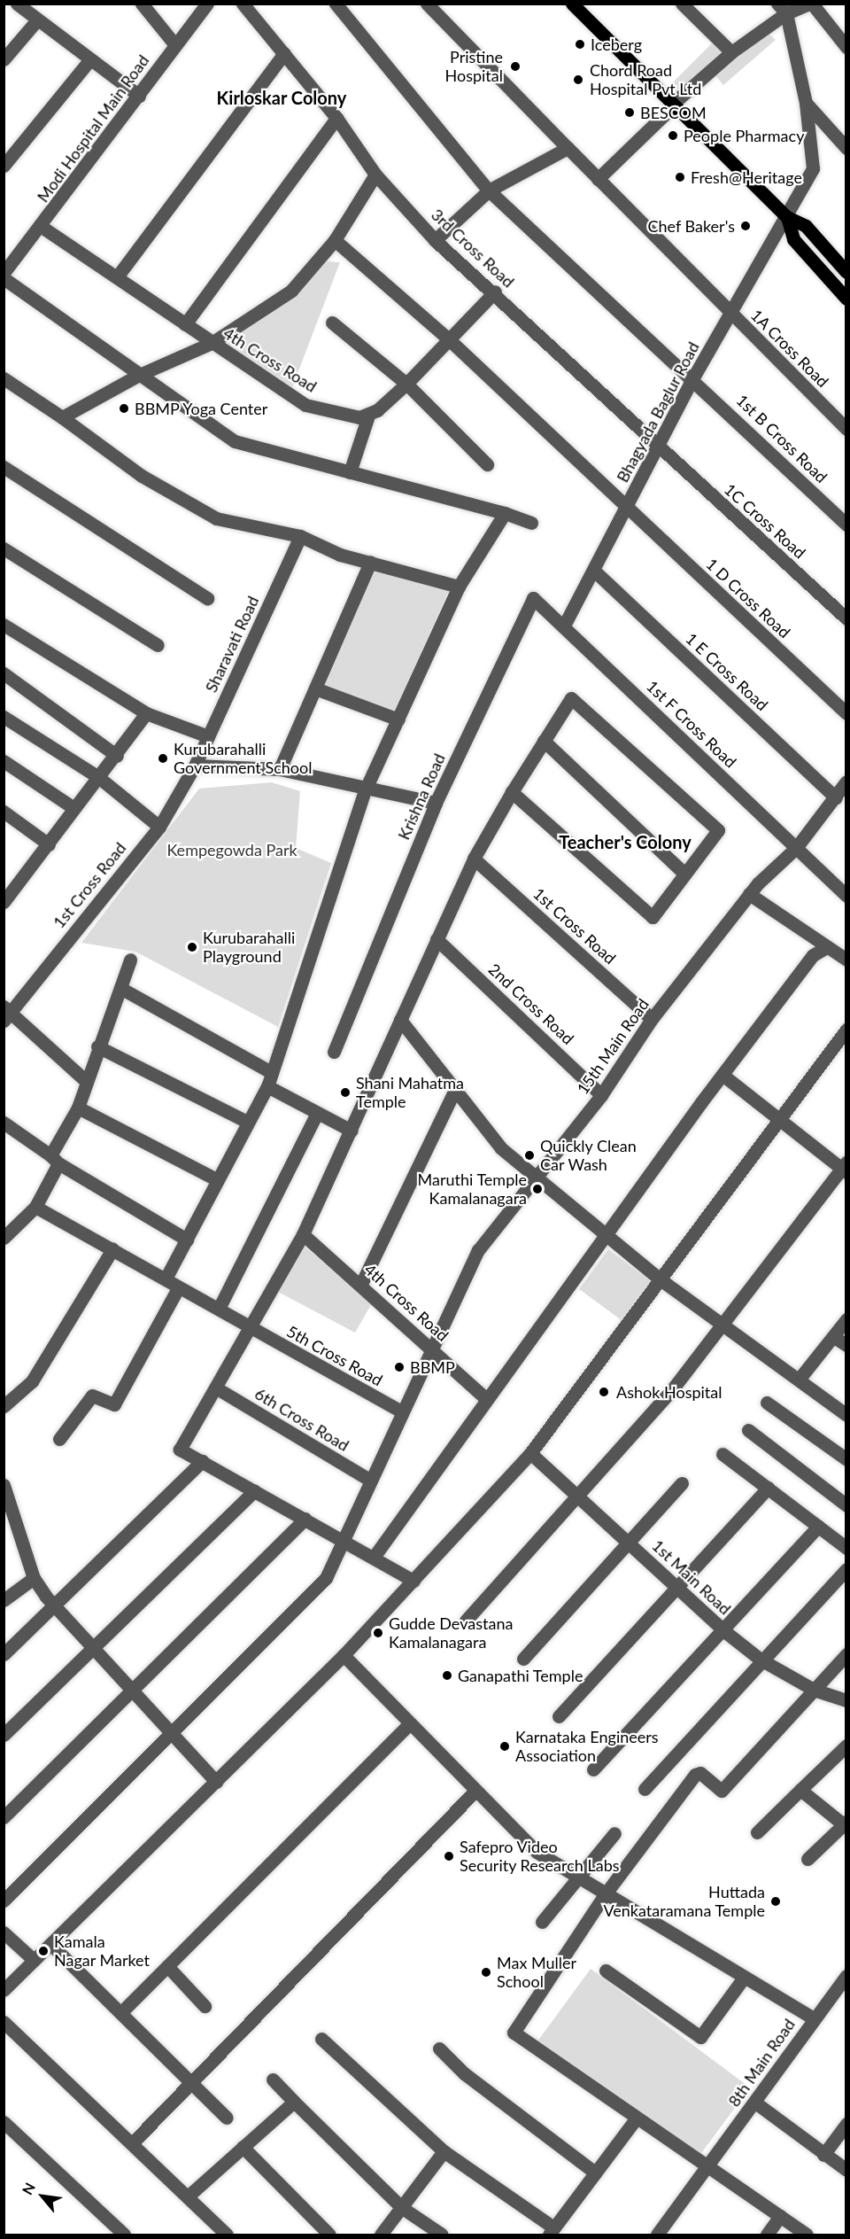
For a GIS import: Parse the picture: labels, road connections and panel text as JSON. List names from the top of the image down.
{
  "streets": {
    "street": [
      "Modi Hospital Main Road",
      "3rd Cross Road",
      "1A Cross Road",
      "4th Cross Road",
      "Bhagyada Baglur Road",
      "1st B Cross Road",
      "1C Cross Road",
      "1 D Cross Road",
      "Sharavati Road",
      "1 E Cross Road",
      "1st F Cross Road",
      "Krishna Road",
      "1st Cross Road",
      "2nd Cross Road",
      "15th Main Road",
      "5th Cross Road",
      "6th Cross Road",
      "1st Main Road",
      "8th Main Road"
    ]
  },
  "crossings": [
    ["Modi Hospital Main Road", "4th Cross Road"],
    ["3rd Cross Road", "Bhagyada Baglur Road"],
    ["3rd Cross Road", "1C Cross Road"],
    ["1A Cross Road", "Bhagyada Baglur Road"],
    ["4th Cross Road", "15th Main Road"],
    ["Bhagyada Baglur Road", "1st B Cross Road"],
    ["Bhagyada Baglur Road", "1C Cross Road"],
    ["Bhagyada Baglur Road", "1 D Cross Road"],
    ["Bhagyada Baglur Road", "1 E Cross Road"],
    ["Bhagyada Baglur Road", "1st F Cross Road"],
    ["Bhagyada Baglur Road", "Krishna Road"],
    ["Sharavati Road", "1st Cross Road"],
    ["1 E Cross Road", "15th Main Road"],
    ["1st F Cross Road", "Krishna Road"],
    ["1st F Cross Road", "15th Main Road"],
    ["1st Cross Road", "15th Main Road"],
    ["2nd Cross Road", "15th Main Road"],
    ["15th Main Road", "5th Cross Road"],
    ["15th Main Road", "6th Cross Road"]
  ],
  "districts": ["Kirloskar Colony", "Teacher's Colony"],
  "parks": ["Kempegowda Park"],
  "places": [
    "Iceberg",
    "Pristine Hospital",
    "Chord Road Hospital Pvt Ltd",
    "BESCOM",
    "People Pharmacy",
    "Fresh@Heritage",
    "Chef Baker's",
    "BBMP Yoga Center",
    "Kurubarahalli Government School",
    "Kurubarahalli Playground",
    "Shani Mahatma Temple",
    "Quickly Clean Car Wash",
    "Maruthi Temple Kamalanagara",
    "BBMP",
    "Ashok Hospital",
    "Gudde Devastana Kamalanagara",
    "Ganapathi Temple",
    "Karnataka Engineers Association",
    "Safepro Video Security Research Labs",
    "Huttada Venkataramana Temple",
    "Kamala Nagar Market",
    "Max Muller School"
  ],
  "north": "top left"
}
